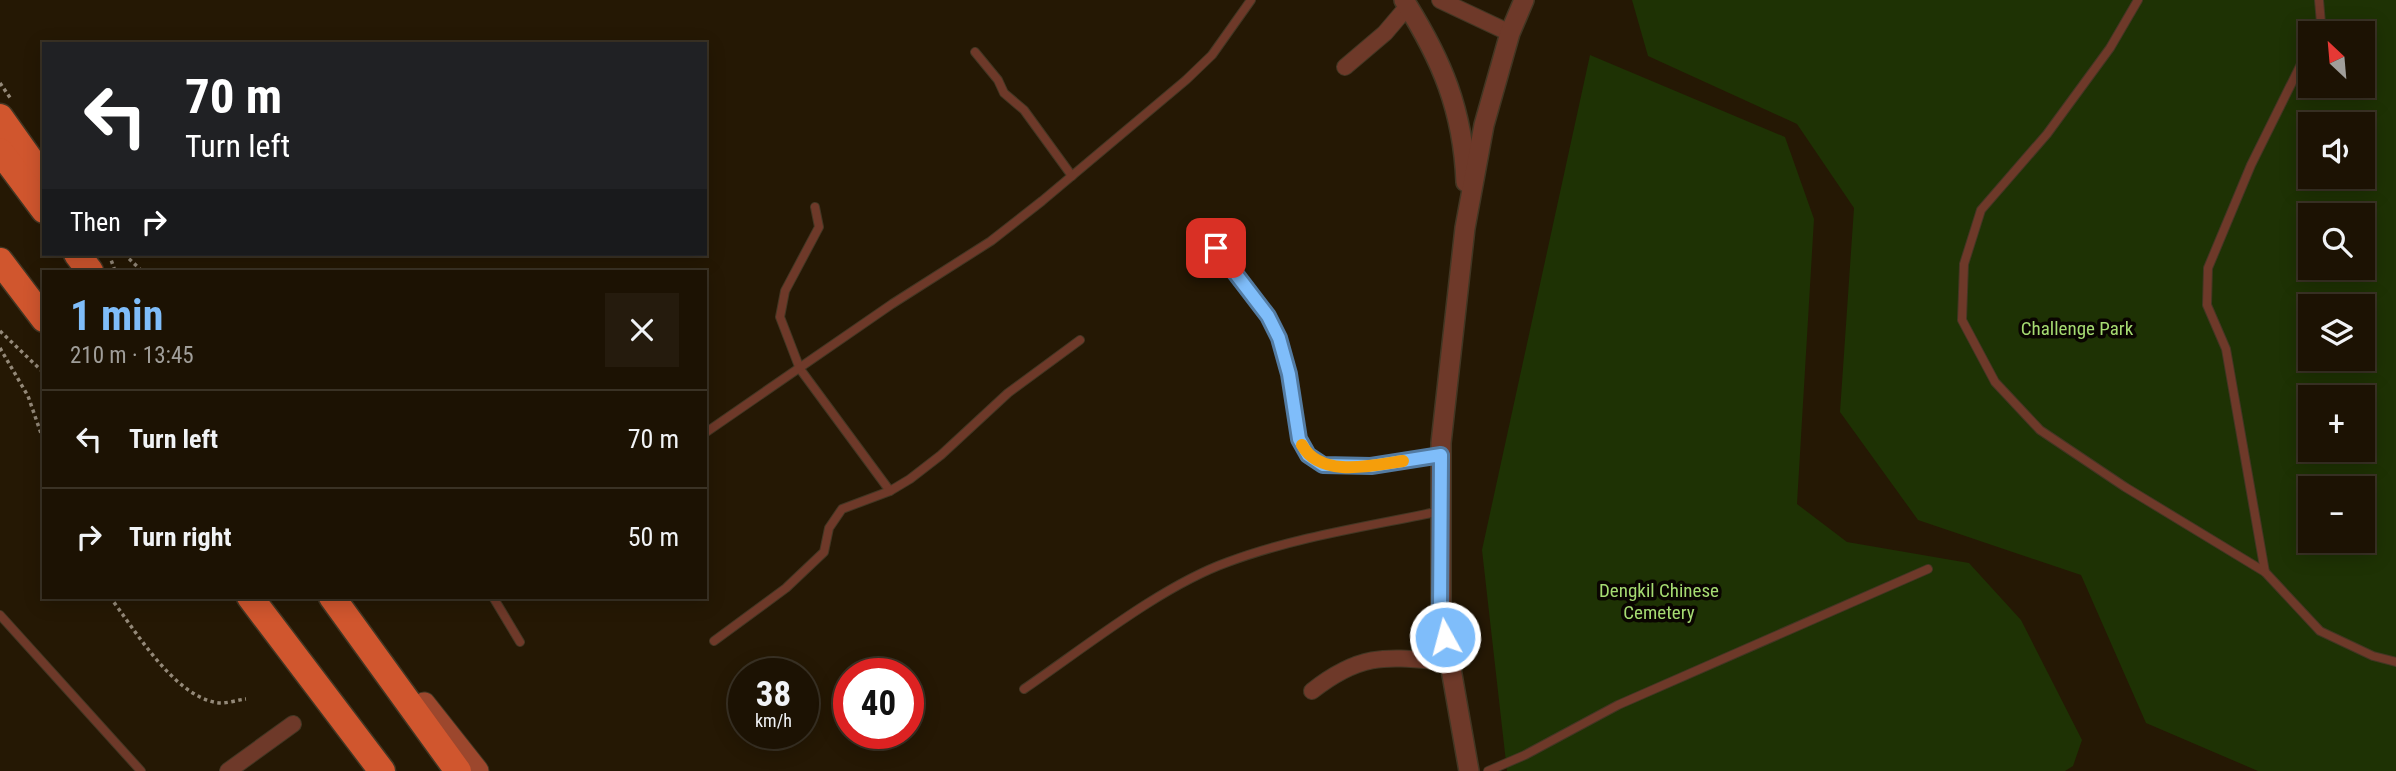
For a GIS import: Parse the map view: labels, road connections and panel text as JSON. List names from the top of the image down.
{
  "parks": ["Challenge Park", "Dengkil Chinese Cemetery"],
  "north": "top left",
  "page": {
    "map_buttons": ["+", "−"],
    "turn": ["70 m", "Turn left"],
    "then": "Then",
    "heading": ["1 min", "210 m · 13:45"],
    "list": [
      {
        "name": "Turn left",
        "value": "70 m"
      },
      {
        "name": "Turn right",
        "value": "50 m"
      }
    ],
    "speed": "38 km/h",
    "limit": "40"
  }
}
